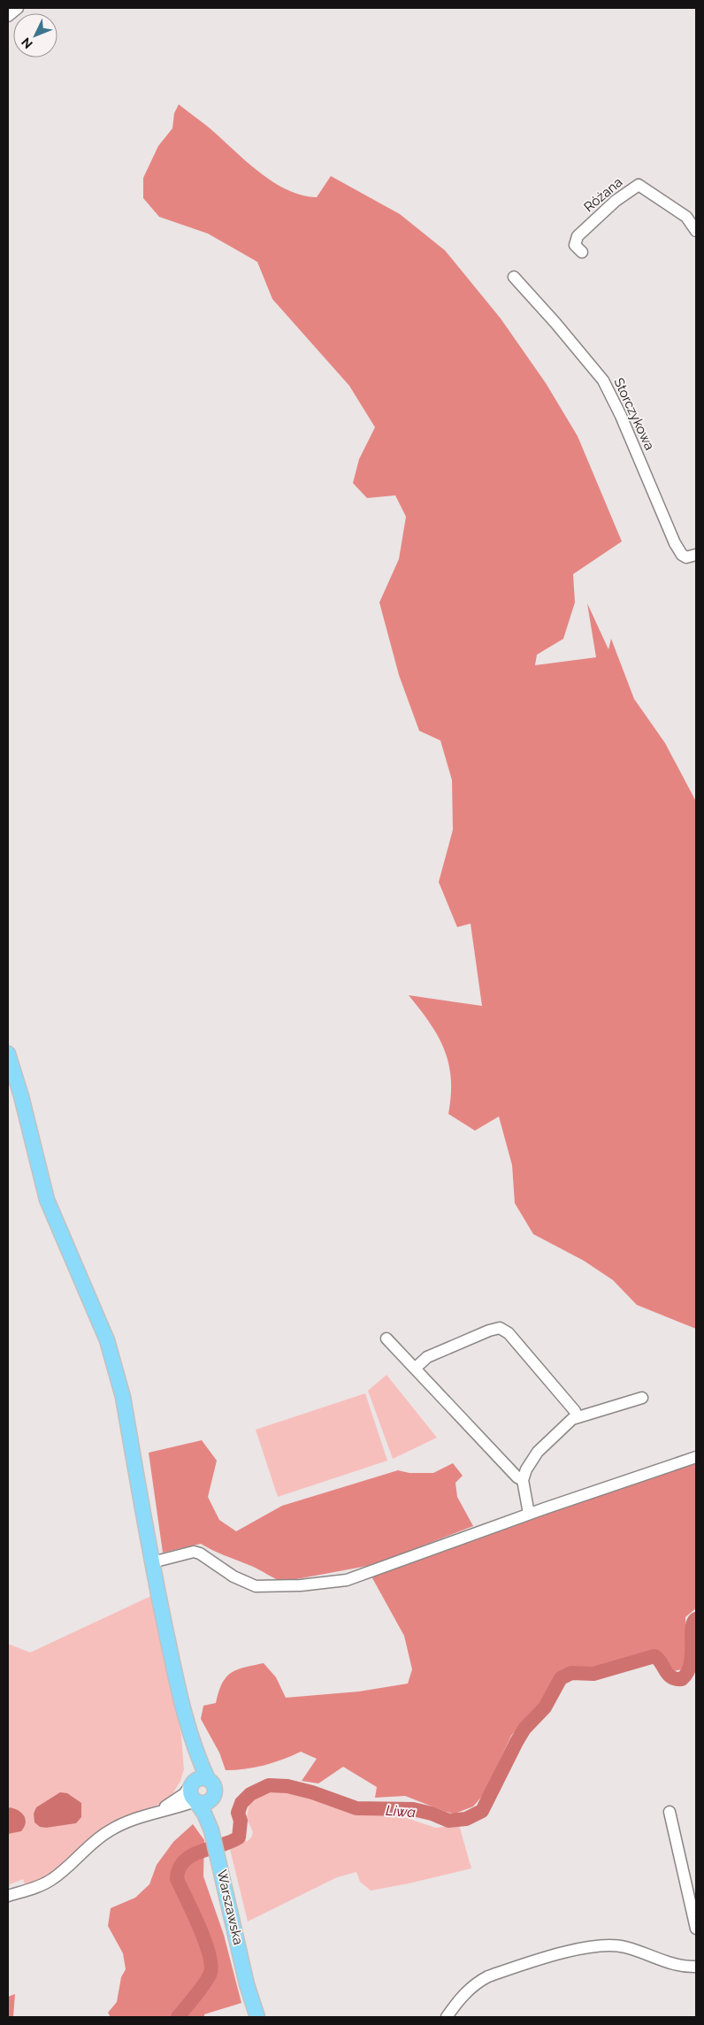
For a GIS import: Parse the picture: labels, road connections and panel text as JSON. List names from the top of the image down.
{
  "streets": {
    "main road": ["Warszawska"],
    "street": ["Różana", "Storczykowa"]
  },
  "water": ["Liwa"],
  "north": "bottom left"
}
